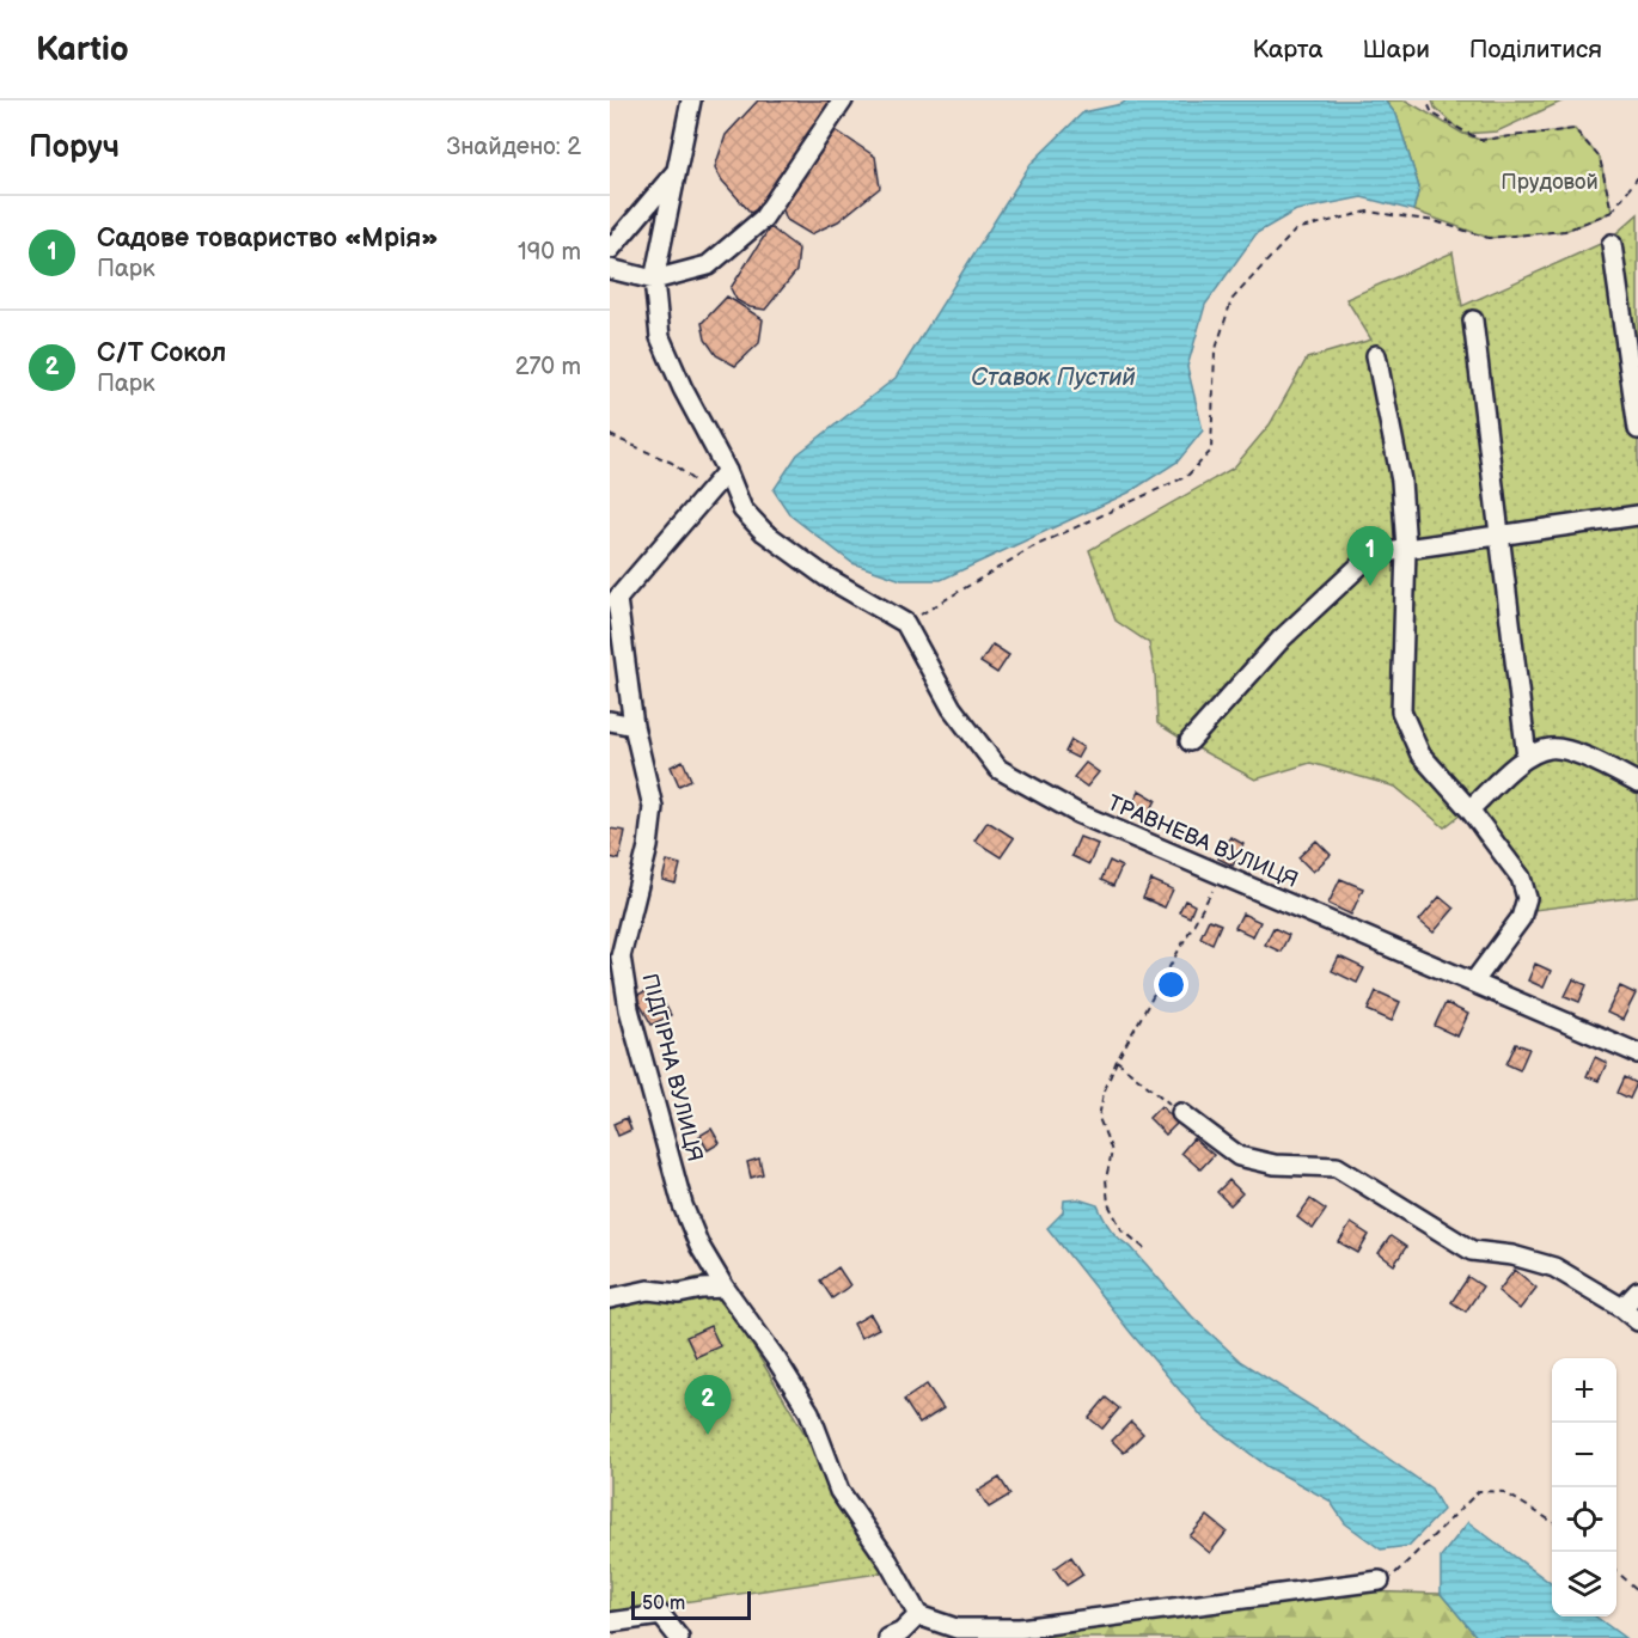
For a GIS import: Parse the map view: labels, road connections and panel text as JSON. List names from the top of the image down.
{
  "streets": {
    "street": ["ТРАВНЕВА ВУЛИЦЯ", "ПІДГІРНА ВУЛИЦЯ"]
  },
  "water": ["Ставок Пустий"],
  "parks": ["Прудовой"],
  "scale_bar": "50 m",
  "page": {
    "header": "Kartio",
    "nav": ["Карта", "Шари", "Поділитися"],
    "heading": ["Поруч", "Знайдено: 2"],
    "list": [
      {
        "mark": "1",
        "name": "Садове товариство «Мрія»",
        "note": "Парк",
        "value": "190 m"
      },
      {
        "mark": "2",
        "name": "С/Т Сокол",
        "note": "Парк",
        "value": "270 m"
      }
    ],
    "pins": ["1", "2"],
    "map_buttons": ["+", "−"],
    "scale": "50 m"
  }
}
